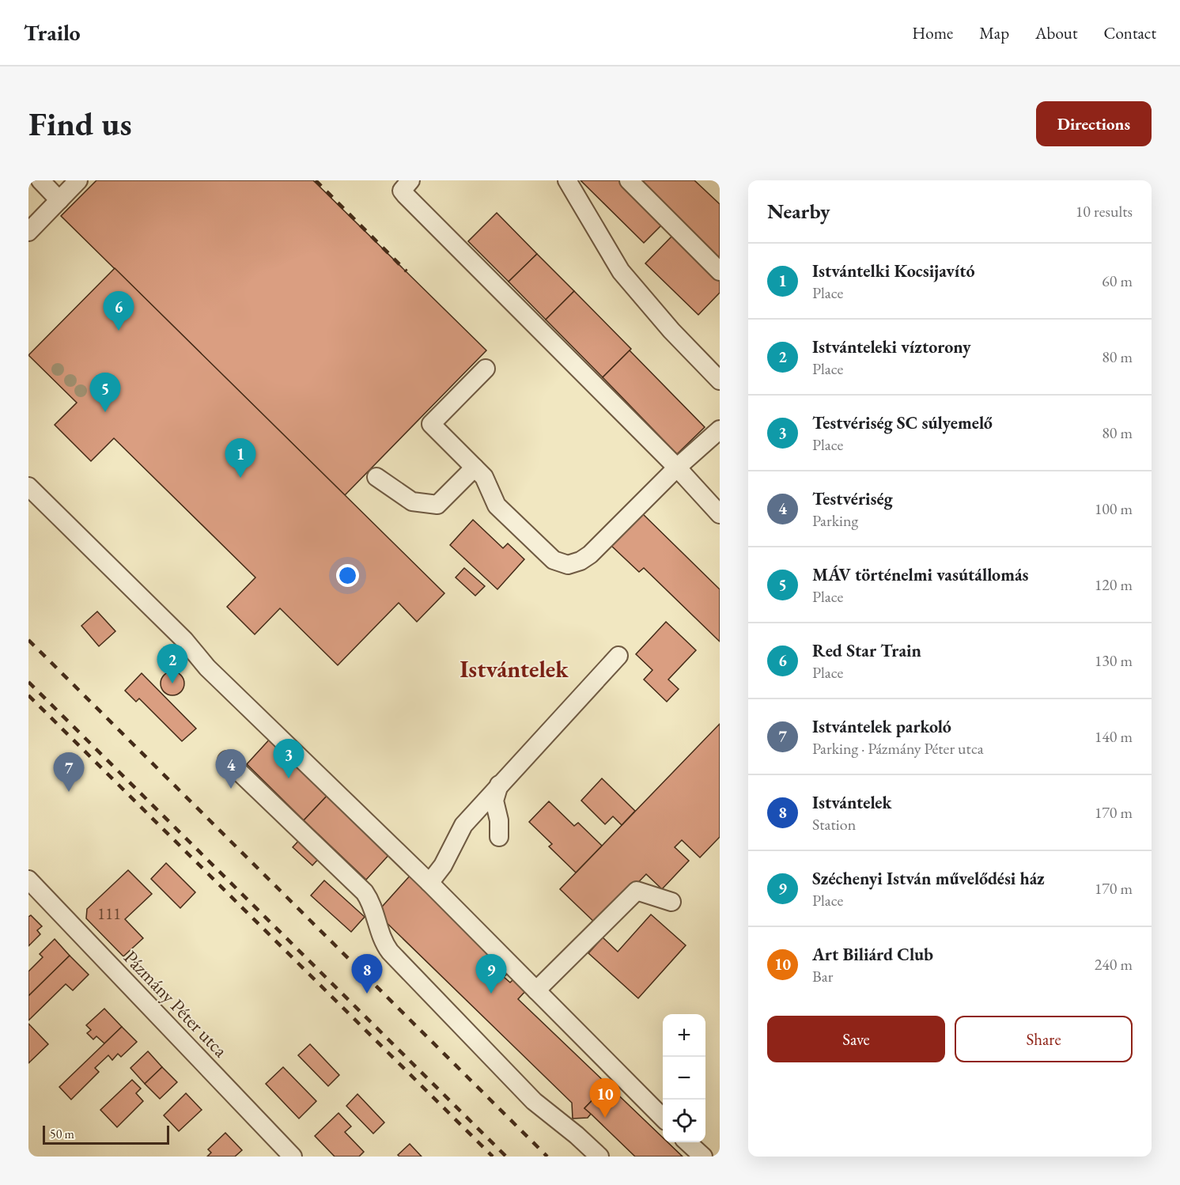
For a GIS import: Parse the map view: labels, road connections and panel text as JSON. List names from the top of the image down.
{
  "streets": {
    "street": ["Pázmány Péter utca"]
  },
  "districts": ["Istvántelek"],
  "house_numbers": ["111"],
  "scale_bar": "50 m",
  "page": {
    "header": "Trailo",
    "nav": [
      "Home",
      "Map",
      "About",
      "Contact"
    ],
    "buttons": [
      "Directions",
      ["Save", "Share"]
    ],
    "title": "Find us",
    "heading": ["Nearby", "10 results"],
    "list": [
      {
        "mark": "1",
        "name": "Istvántelki Kocsijavító",
        "note": "Place",
        "value": "60 m"
      },
      {
        "mark": "2",
        "name": "Istvánteleki víztorony",
        "note": "Place",
        "value": "80 m"
      },
      {
        "mark": "3",
        "name": "Testvériség SC súlyemelő",
        "note": "Place",
        "value": "80 m"
      },
      {
        "mark": "4",
        "name": "Testvériség",
        "note": "Parking",
        "value": "100 m"
      },
      {
        "mark": "5",
        "name": "MÁV történelmi vasútállomás",
        "note": "Place",
        "value": "120 m"
      },
      {
        "mark": "6",
        "name": "Red Star Train",
        "note": "Place",
        "value": "130 m"
      },
      {
        "mark": "7",
        "name": "Istvántelek parkoló",
        "note": "Parking · Pázmány Péter utca",
        "value": "140 m"
      },
      {
        "mark": "8",
        "name": "Istvántelek",
        "note": "Station",
        "value": "170 m"
      },
      {
        "mark": "9",
        "name": "Széchenyi István művelődési ház",
        "note": "Place",
        "value": "170 m"
      },
      {
        "mark": "10",
        "name": "Art Biliárd Club",
        "note": "Bar",
        "value": "240 m"
      }
    ],
    "pins": [
      "6",
      "5",
      "1",
      "2",
      "3",
      "4",
      "7",
      "8",
      "9",
      "10"
    ],
    "map_buttons": ["+", "−"],
    "scale": "50 m"
  }
}
